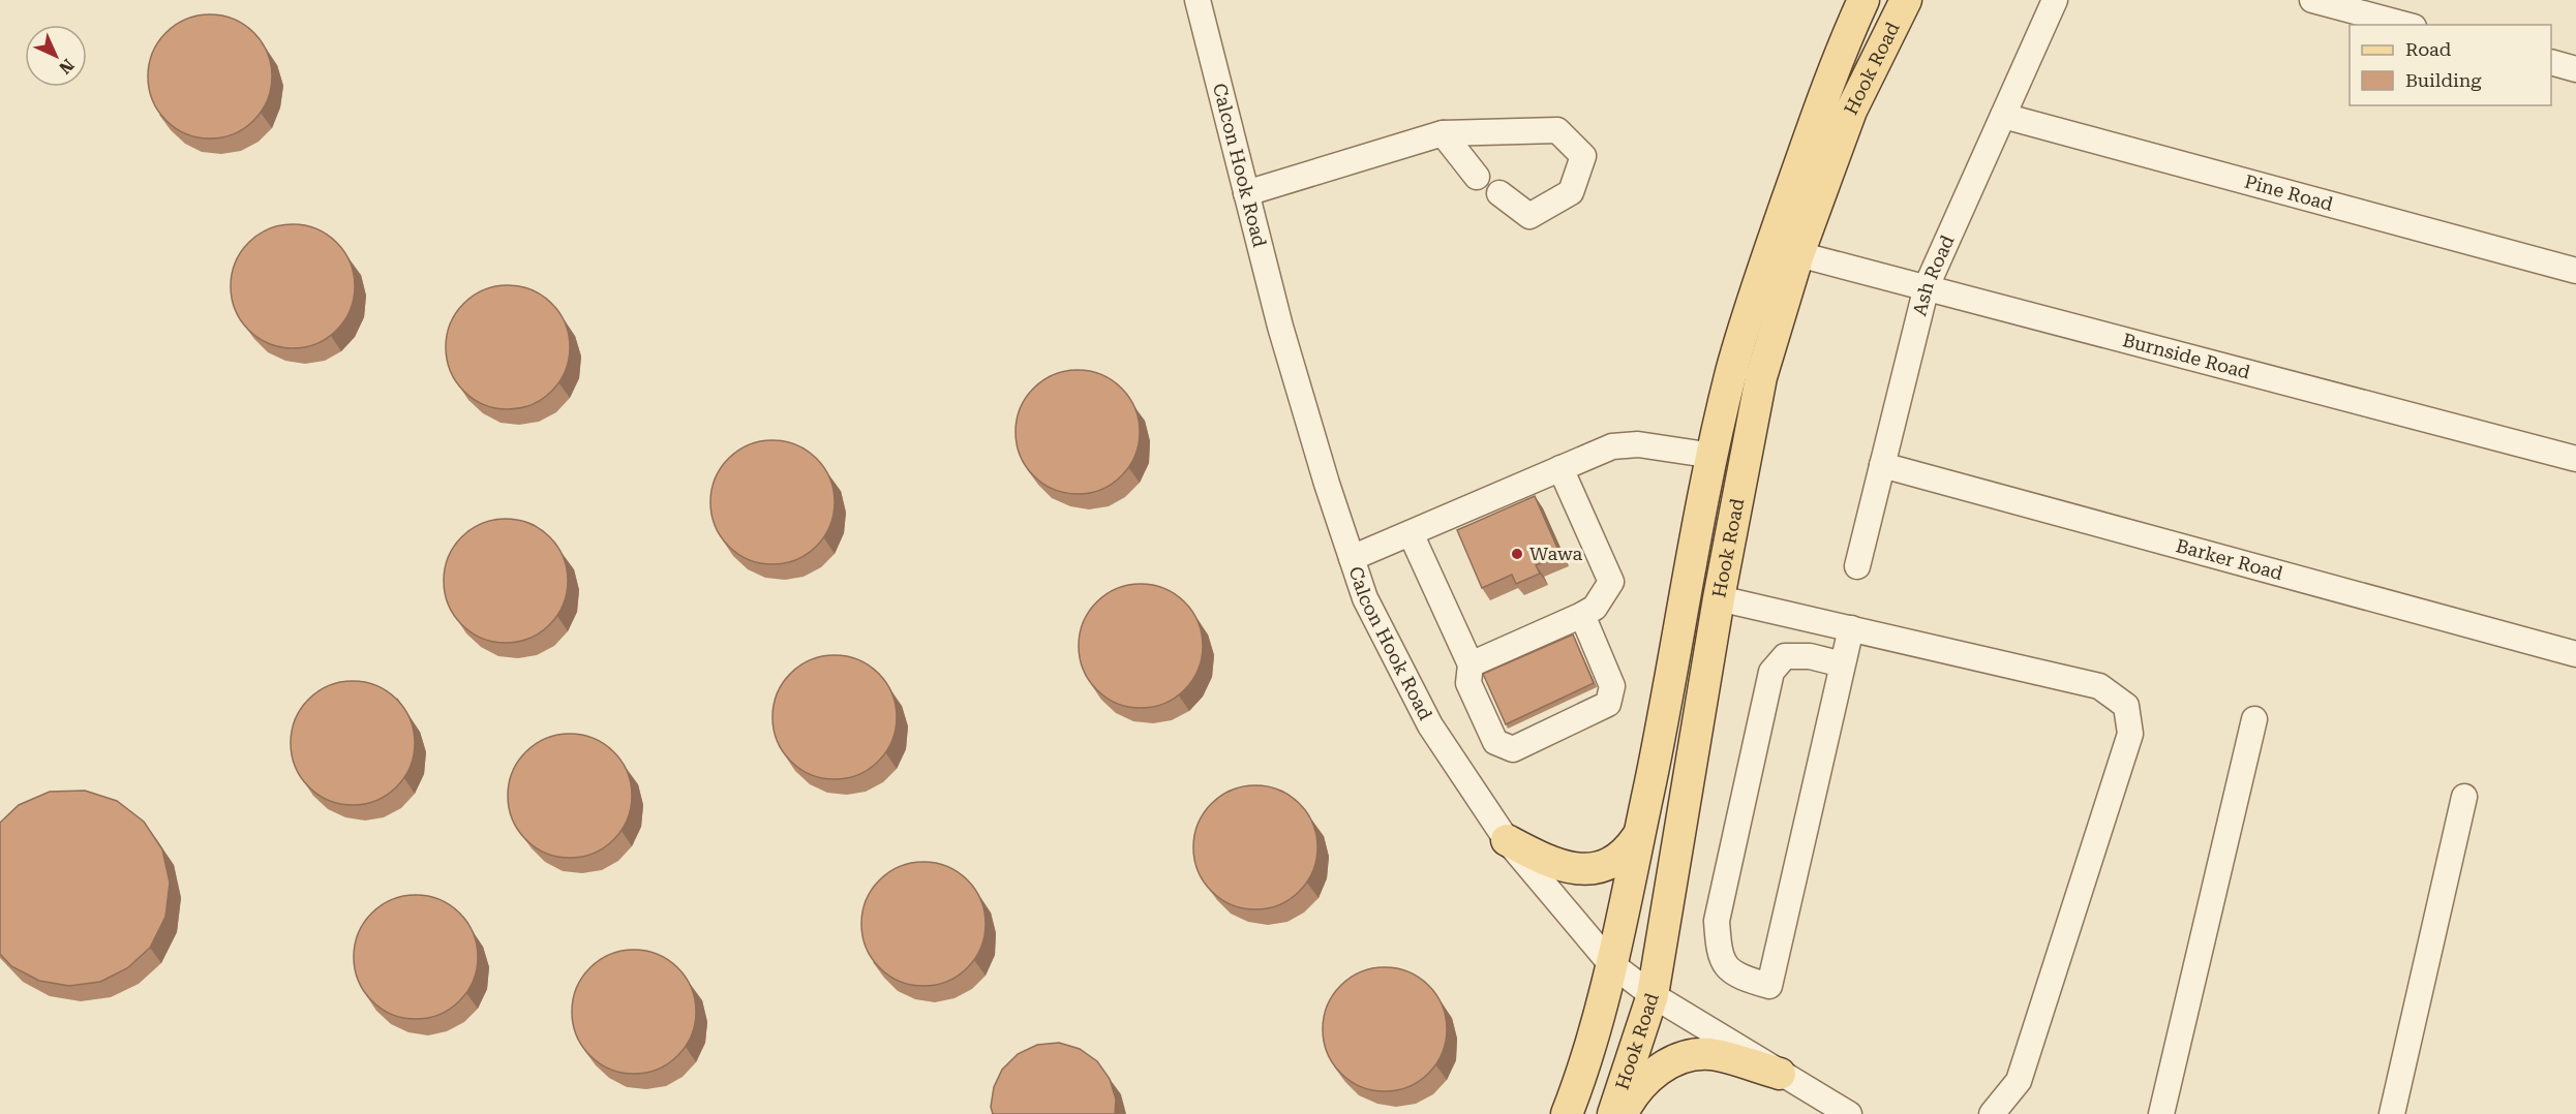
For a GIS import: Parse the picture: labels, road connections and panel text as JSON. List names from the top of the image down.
{
  "streets": {
    "main road": ["Hook Road"],
    "street": [
      "Calcon Hook Road",
      "Pine Road",
      "Ash Road",
      "Burnside Road",
      "Barker Road"
    ]
  },
  "crossings": [
    ["Hook Road", "Calcon Hook Road"],
    ["Hook Road", "Burnside Road"],
    ["Pine Road", "Ash Road"],
    ["Ash Road", "Burnside Road"],
    ["Ash Road", "Barker Road"]
  ],
  "places": ["Wawa"],
  "legend": ["Road", "Building"],
  "north": "bottom right"
}
